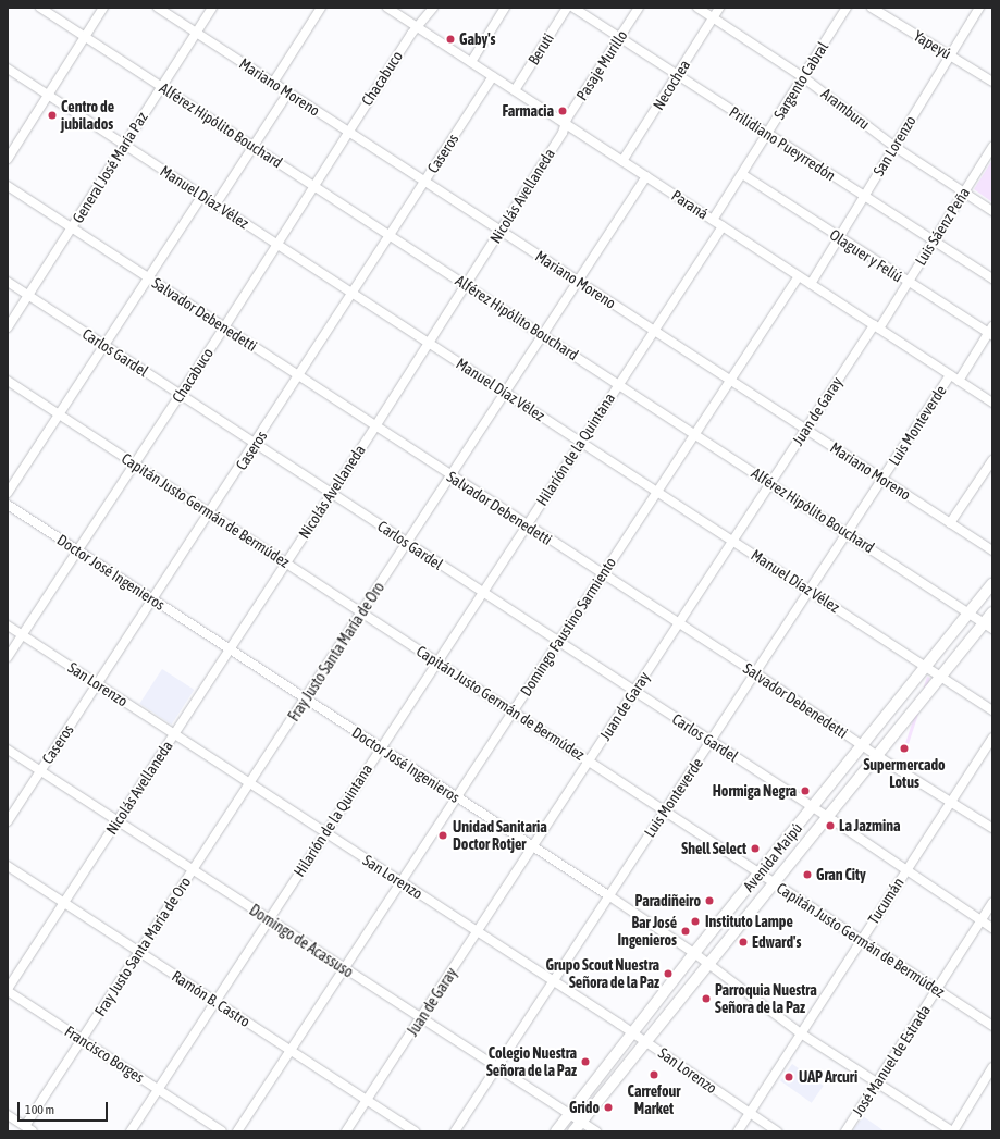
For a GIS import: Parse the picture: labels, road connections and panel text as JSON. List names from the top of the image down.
{
  "streets": {
    "main road": ["Avenida Maipú"],
    "street": [
      "Yapeyú",
      "Beruti",
      "Pasaje Murillo",
      "Chacabuco",
      "Sargento Cabral",
      "Necochea",
      "Mariano Moreno",
      "Aramburu",
      "Alférez Hipólito Bouchard",
      "Prilidiano Pueyrredón",
      "San Lorenzo",
      "Caseros",
      "General José María Paz",
      "Nicolás Avellaneda",
      "Manuel Díaz Vélez",
      "Paraná",
      "Luis Sáenz Peña",
      "Olaguer y Feliú",
      "Salvador Debenedetti",
      "Carlos Gardel",
      "Juan de Garay",
      "Luis Monteverde",
      "Hilarión de la Quintana",
      "Capitán Justo Germán de Bermúdez",
      "Doctor José Ingenieros",
      "Domingo Faustino Sarmiento",
      "Fray Justo Santa María de Oro",
      "Tucumán",
      "Domingo de Acassuso",
      "Ramón B. Castro",
      "Francisco Borges",
      "José Manuel de Estrada"
    ]
  },
  "crossings": [
    ["Yapeyú", "San Lorenzo"],
    ["Beruti", "Paraná"],
    ["Pasaje Murillo", "Prilidiano Pueyrredón"],
    ["Pasaje Murillo", "Nicolás Avellaneda"],
    ["Pasaje Murillo", "Paraná"],
    ["Chacabuco", "Mariano Moreno"],
    ["Chacabuco", "Alférez Hipólito Bouchard"],
    ["Chacabuco", "San Lorenzo"],
    ["Chacabuco", "Manuel Díaz Vélez"],
    ["Chacabuco", "Paraná"],
    ["Chacabuco", "Salvador Debenedetti"],
    ["Chacabuco", "Carlos Gardel"],
    ["Chacabuco", "Capitán Justo Germán de Bermúdez"],
    ["Chacabuco", "Doctor José Ingenieros"],
    ["Sargento Cabral", "Aramburu"],
    ["Sargento Cabral", "Prilidiano Pueyrredón"],
    ["Sargento Cabral", "Paraná"],
    ["Sargento Cabral", "Olaguer y Feliú"],
    ["Necochea", "Aramburu"],
    ["Necochea", "Prilidiano Pueyrredón"],
    ["Necochea", "Paraná"],
    ["Mariano Moreno", "Caseros"],
    ["Mariano Moreno", "General José María Paz"],
    ["Mariano Moreno", "Nicolás Avellaneda"],
    ["Mariano Moreno", "Juan de Garay"],
    ["Mariano Moreno", "Luis Monteverde"],
    ["Mariano Moreno", "Hilarión de la Quintana"],
    ["Mariano Moreno", "Domingo Faustino Sarmiento"],
    ["Mariano Moreno", "Fray Justo Santa María de Oro"],
    ["Aramburu", "San Lorenzo"],
    ["Aramburu", "Luis Sáenz Peña"],
    ["Alférez Hipólito Bouchard", "Caseros"],
    ["Alférez Hipólito Bouchard", "General José María Paz"],
    ["Alférez Hipólito Bouchard", "Nicolás Avellaneda"],
    ["Alférez Hipólito Bouchard", "Juan de Garay"],
    ["Alférez Hipólito Bouchard", "Luis Monteverde"],
    ["Alférez Hipólito Bouchard", "Hilarión de la Quintana"],
    ["Alférez Hipólito Bouchard", "Domingo Faustino Sarmiento"],
    ["Alférez Hipólito Bouchard", "Fray Justo Santa María de Oro"],
    ["Alférez Hipólito Bouchard", "Avenida Maipú"],
    ["Prilidiano Pueyrredón", "San Lorenzo"],
    ["Prilidiano Pueyrredón", "Luis Sáenz Peña"],
    ["San Lorenzo", "Caseros"],
    ["San Lorenzo", "Nicolás Avellaneda"],
    ["San Lorenzo", "Paraná"],
    ["San Lorenzo", "Olaguer y Feliú"],
    ["San Lorenzo", "Juan de Garay"],
    ["San Lorenzo", "Luis Monteverde"],
    ["San Lorenzo", "Hilarión de la Quintana"],
    ["San Lorenzo", "Domingo Faustino Sarmiento"],
    ["San Lorenzo", "Fray Justo Santa María de Oro"],
    ["San Lorenzo", "Avenida Maipú"],
    ["San Lorenzo", "Tucumán"],
    ["Caseros", "Manuel Díaz Vélez"],
    ["Caseros", "Paraná"],
    ["Caseros", "Salvador Debenedetti"],
    ["Caseros", "Carlos Gardel"],
    ["Caseros", "Capitán Justo Germán de Bermúdez"],
    ["Caseros", "Doctor José Ingenieros"],
    ["Caseros", "Domingo de Acassuso"],
    ["General José María Paz", "Manuel Díaz Vélez"],
    ["General José María Paz", "Salvador Debenedetti"],
    ["General José María Paz", "Carlos Gardel"],
    ["Nicolás Avellaneda", "Manuel Díaz Vélez"],
    ["Nicolás Avellaneda", "Paraná"],
    ["Nicolás Avellaneda", "Salvador Debenedetti"],
    ["Nicolás Avellaneda", "Carlos Gardel"],
    ["Nicolás Avellaneda", "Capitán Justo Germán de Bermúdez"],
    ["Nicolás Avellaneda", "Doctor José Ingenieros"],
    ["Nicolás Avellaneda", "Domingo de Acassuso"],
    ["Nicolás Avellaneda", "Ramón B. Castro"],
    ["Nicolás Avellaneda", "Francisco Borges"],
    ["Manuel Díaz Vélez", "Juan de Garay"],
    ["Manuel Díaz Vélez", "Luis Monteverde"],
    ["Manuel Díaz Vélez", "Hilarión de la Quintana"],
    ["Manuel Díaz Vélez", "Domingo Faustino Sarmiento"],
    ["Manuel Díaz Vélez", "Fray Justo Santa María de Oro"],
    ["Manuel Díaz Vélez", "Avenida Maipú"],
    ["Paraná", "Luis Sáenz Peña"],
    ["Paraná", "Juan de Garay"],
    ["Paraná", "Luis Monteverde"],
    ["Paraná", "Hilarión de la Quintana"],
    ["Paraná", "Domingo Faustino Sarmiento"],
    ["Paraná", "Fray Justo Santa María de Oro"],
    ["Luis Sáenz Peña", "Olaguer y Feliú"],
    ["Luis Sáenz Peña", "Juan de Garay"],
    ["Salvador Debenedetti", "Juan de Garay"],
    ["Salvador Debenedetti", "Luis Monteverde"],
    ["Salvador Debenedetti", "Hilarión de la Quintana"],
    ["Salvador Debenedetti", "Domingo Faustino Sarmiento"],
    ["Salvador Debenedetti", "Fray Justo Santa María de Oro"],
    ["Salvador Debenedetti", "Avenida Maipú"],
    ["Salvador Debenedetti", "Tucumán"],
    ["Carlos Gardel", "Juan de Garay"],
    ["Carlos Gardel", "Luis Monteverde"],
    ["Carlos Gardel", "Hilarión de la Quintana"],
    ["Carlos Gardel", "Domingo Faustino Sarmiento"],
    ["Carlos Gardel", "Fray Justo Santa María de Oro"],
    ["Carlos Gardel", "Avenida Maipú"],
    ["Carlos Gardel", "Tucumán"],
    ["Carlos Gardel", "José Manuel de Estrada"],
    ["Juan de Garay", "Capitán Justo Germán de Bermúdez"],
    ["Juan de Garay", "Doctor José Ingenieros"],
    ["Juan de Garay", "Domingo de Acassuso"],
    ["Juan de Garay", "Ramón B. Castro"],
    ["Luis Monteverde", "Capitán Justo Germán de Bermúdez"],
    ["Luis Monteverde", "Doctor José Ingenieros"],
    ["Luis Monteverde", "Domingo de Acassuso"],
    ["Hilarión de la Quintana", "Capitán Justo Germán de Bermúdez"],
    ["Hilarión de la Quintana", "Doctor José Ingenieros"],
    ["Hilarión de la Quintana", "Domingo de Acassuso"],
    ["Hilarión de la Quintana", "Ramón B. Castro"],
    ["Hilarión de la Quintana", "Francisco Borges"],
    ["Capitán Justo Germán de Bermúdez", "Domingo Faustino Sarmiento"],
    ["Capitán Justo Germán de Bermúdez", "Fray Justo Santa María de Oro"],
    ["Capitán Justo Germán de Bermúdez", "Avenida Maipú"],
    ["Capitán Justo Germán de Bermúdez", "Tucumán"],
    ["Capitán Justo Germán de Bermúdez", "José Manuel de Estrada"],
    ["Doctor José Ingenieros", "Domingo Faustino Sarmiento"],
    ["Doctor José Ingenieros", "Fray Justo Santa María de Oro"],
    ["Doctor José Ingenieros", "Avenida Maipú"],
    ["Doctor José Ingenieros", "Tucumán"],
    ["Doctor José Ingenieros", "José Manuel de Estrada"],
    ["Domingo Faustino Sarmiento", "Domingo de Acassuso"],
    ["Domingo Faustino Sarmiento", "Ramón B. Castro"],
    ["Fray Justo Santa María de Oro", "Domingo de Acassuso"],
    ["Fray Justo Santa María de Oro", "Ramón B. Castro"],
    ["Fray Justo Santa María de Oro", "Francisco Borges"],
    ["Avenida Maipú", "Domingo de Acassuso"]
  ],
  "places": [
    "Gaby's",
    "Farmacia",
    "Centro de jubilados",
    "Supermercado Lotus",
    "Hormiga Negra",
    "La Jazmina",
    "Unidad Sanitaria Doctor Rotjer",
    "Shell Select",
    "Gran City",
    "Paradiñeiro",
    "Instituto Lampe",
    "Bar José Ingenieros",
    "Edward's",
    "Grupo Scout Nuestra Señora de la Paz",
    "Parroquia Nuestra Señora de la Paz",
    "Colegio Nuestra Señora de la Paz",
    "Carrefour Market",
    "UAP Arcuri",
    "Grido"
  ],
  "scale_bar": "100 m"
}
